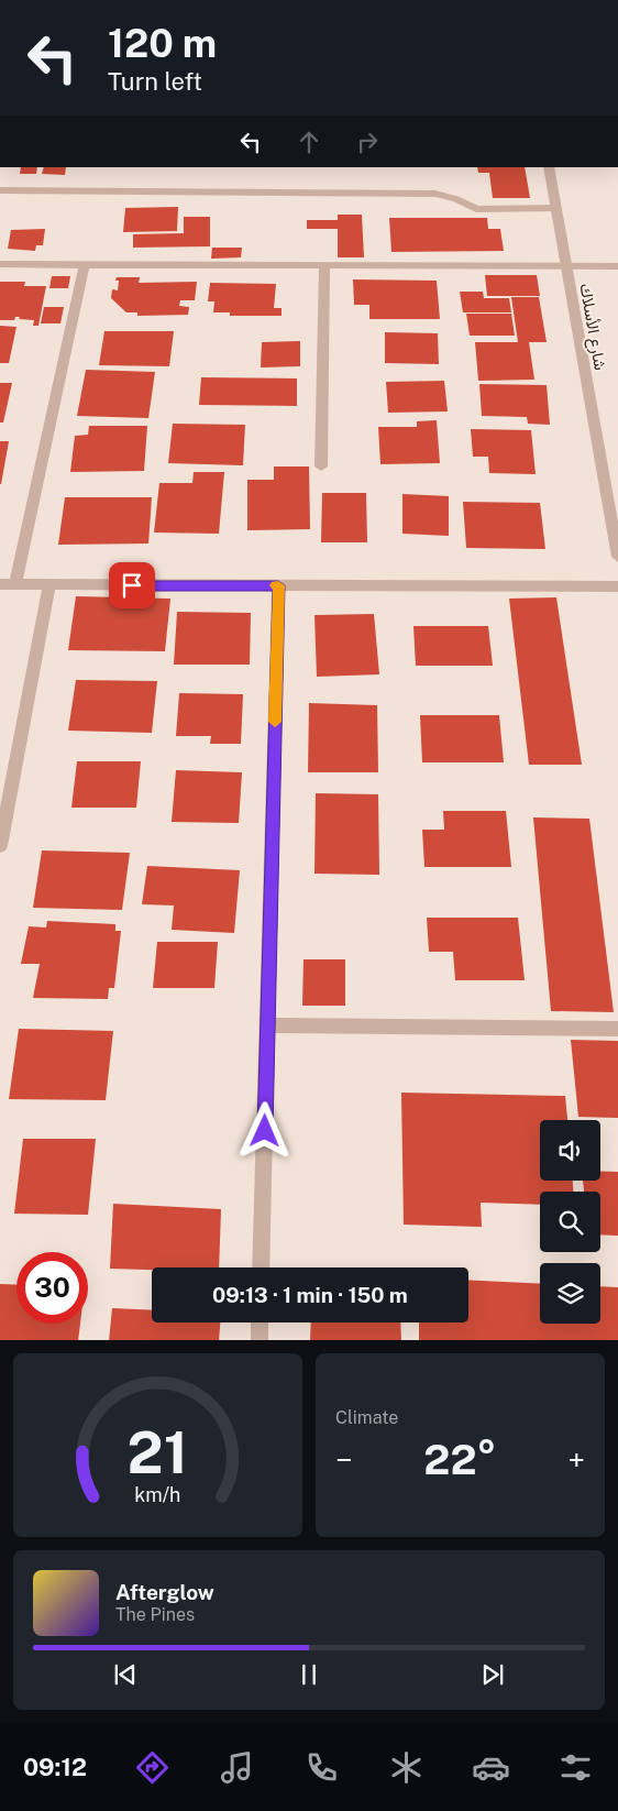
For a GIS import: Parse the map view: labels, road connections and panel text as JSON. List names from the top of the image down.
{
  "streets": {
    "street": ["شارع الأسلاك"]
  },
  "page": {
    "turn": ["120 m", "Turn left"],
    "limit": "30",
    "trip": "09:13 · 1 min · 150 m",
    "tile": "Climate",
    "heat": ["−", "22°", "+"],
    "song": ["Afterglow", "The Pines"],
    "tabs": "09:12",
    "gauge": ["21", "km/h"]
  }
}
